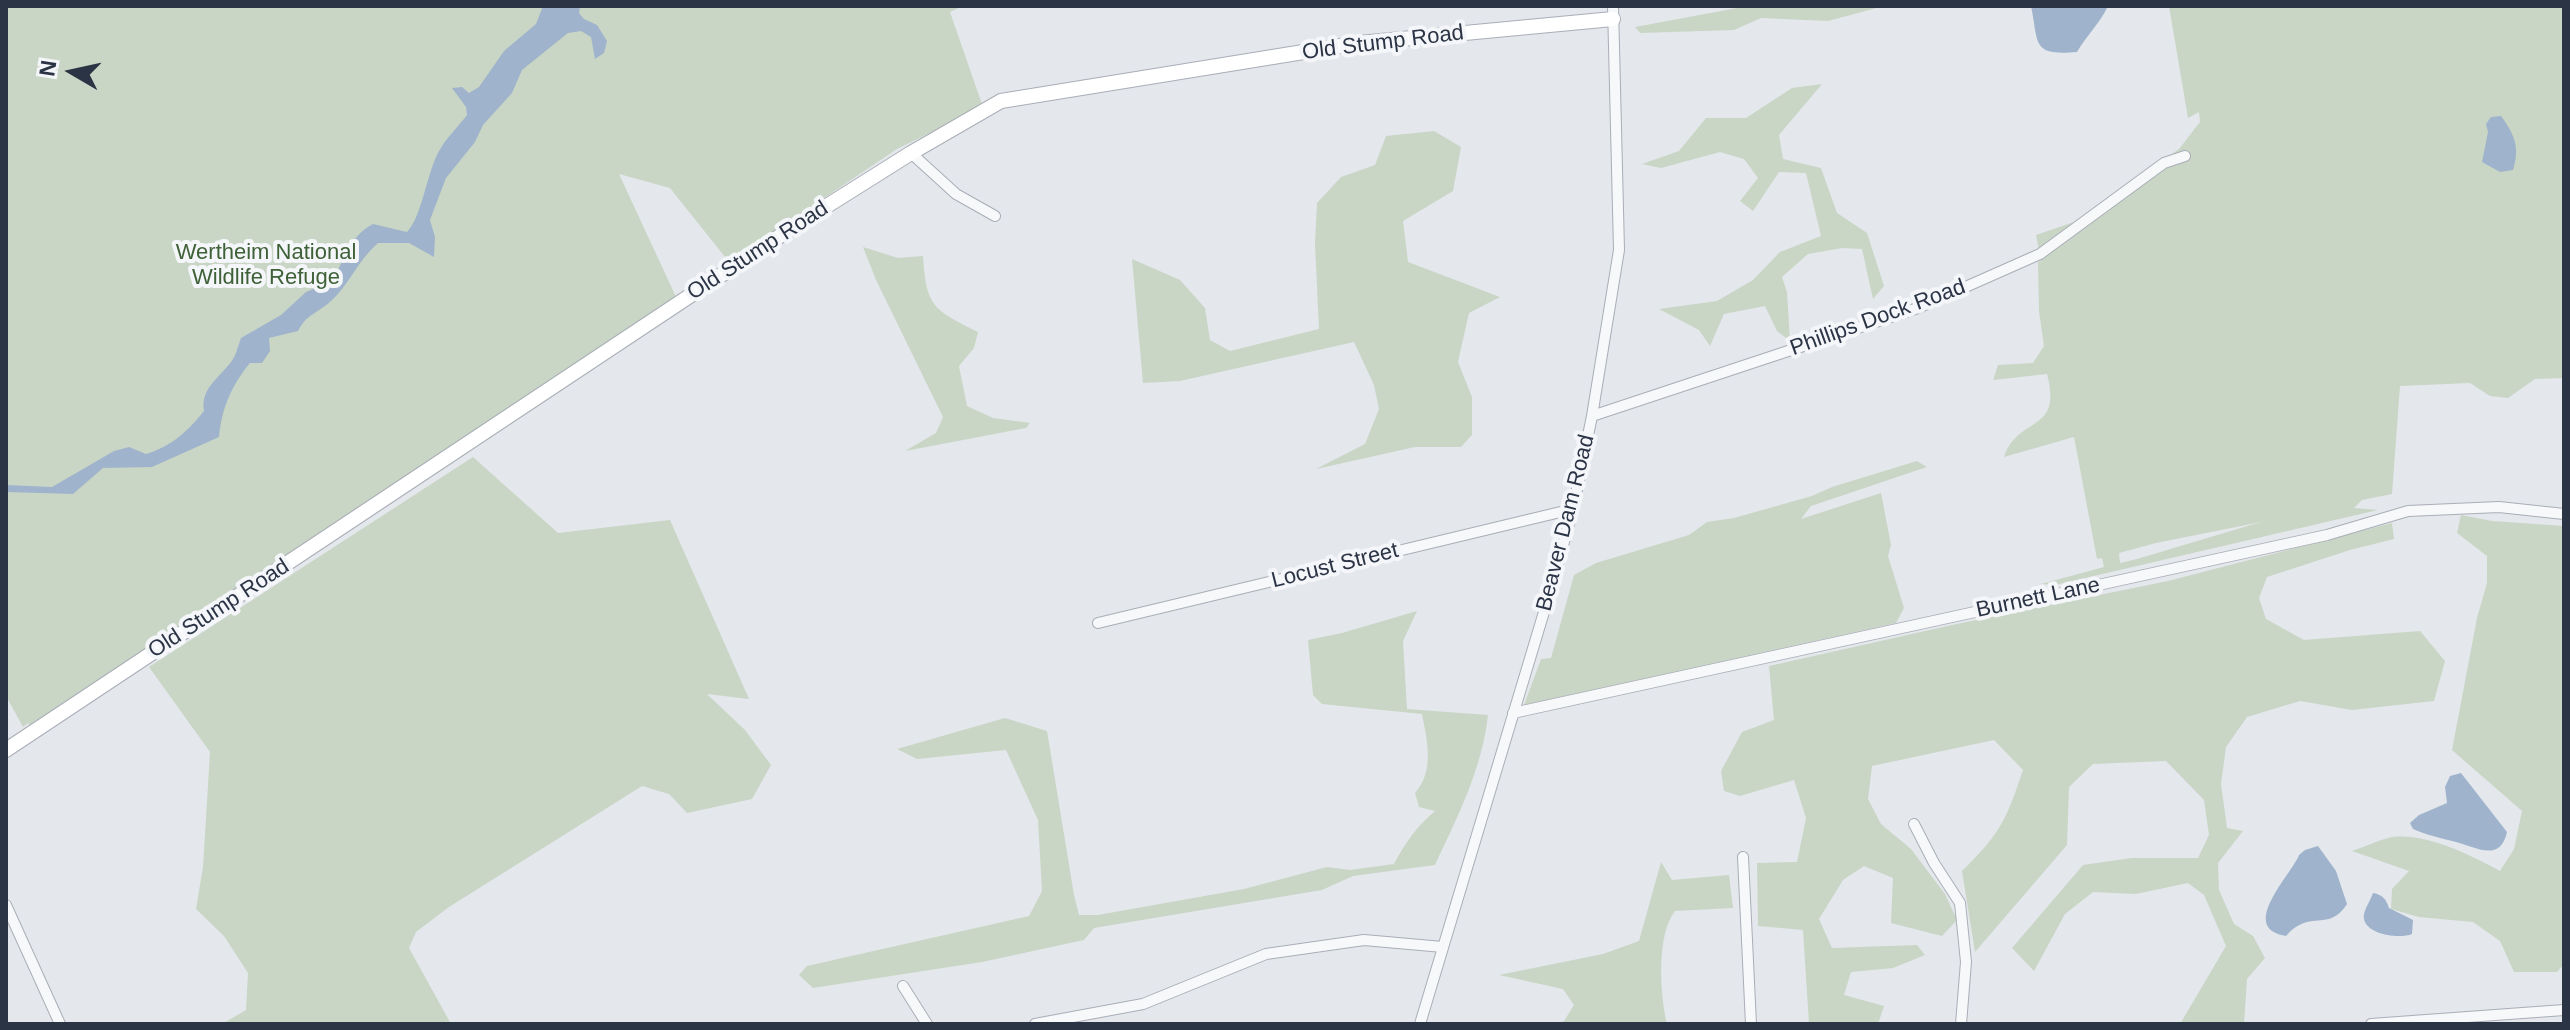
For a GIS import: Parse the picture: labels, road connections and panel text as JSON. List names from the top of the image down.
{
  "streets": {
    "street": [
      "Old Stump Road",
      "Phillips Dock Road",
      "Beaver Dam Road",
      "Locust Street",
      "Burnett Lane"
    ]
  },
  "crossings": [
    ["Old Stump Road", "Beaver Dam Road"],
    ["Phillips Dock Road", "Beaver Dam Road"],
    ["Beaver Dam Road", "Locust Street"],
    ["Beaver Dam Road", "Burnett Lane"]
  ],
  "parks": ["Wertheim National Wildlife Refuge"],
  "north": "left"
}
